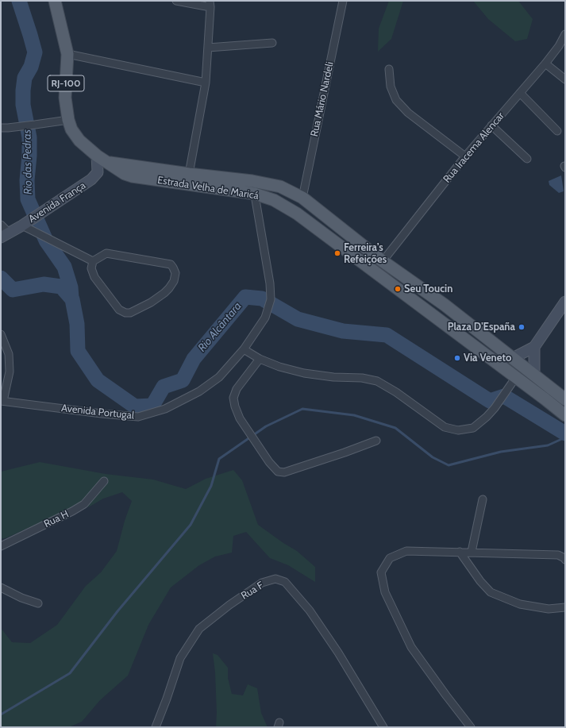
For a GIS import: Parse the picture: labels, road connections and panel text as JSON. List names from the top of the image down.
{
  "streets": {
    "main road": ["RJ-100", "Estrada Velha de Maricá"],
    "street": [
      "Rua Mário Nardeli",
      "Rua Iracema Alencar",
      "Avenida França",
      "Avenida Portugal",
      "Rua H",
      "Rua F"
    ]
  },
  "crossings": [
    ["Rua Mário Nardeli", "Estrada Velha de Maricá"],
    ["Rua Iracema Alencar", "Estrada Velha de Maricá"],
    ["Estrada Velha de Maricá", "Avenida França"],
    ["Estrada Velha de Maricá", "Avenida Portugal"]
  ],
  "water": ["Rio das Pedras", "Rio Alcântara"],
  "places": [
    "Ferreira’s Refeições",
    "Seu Toucin",
    "Plaza D'España",
    "Via Veneto"
  ]
}
